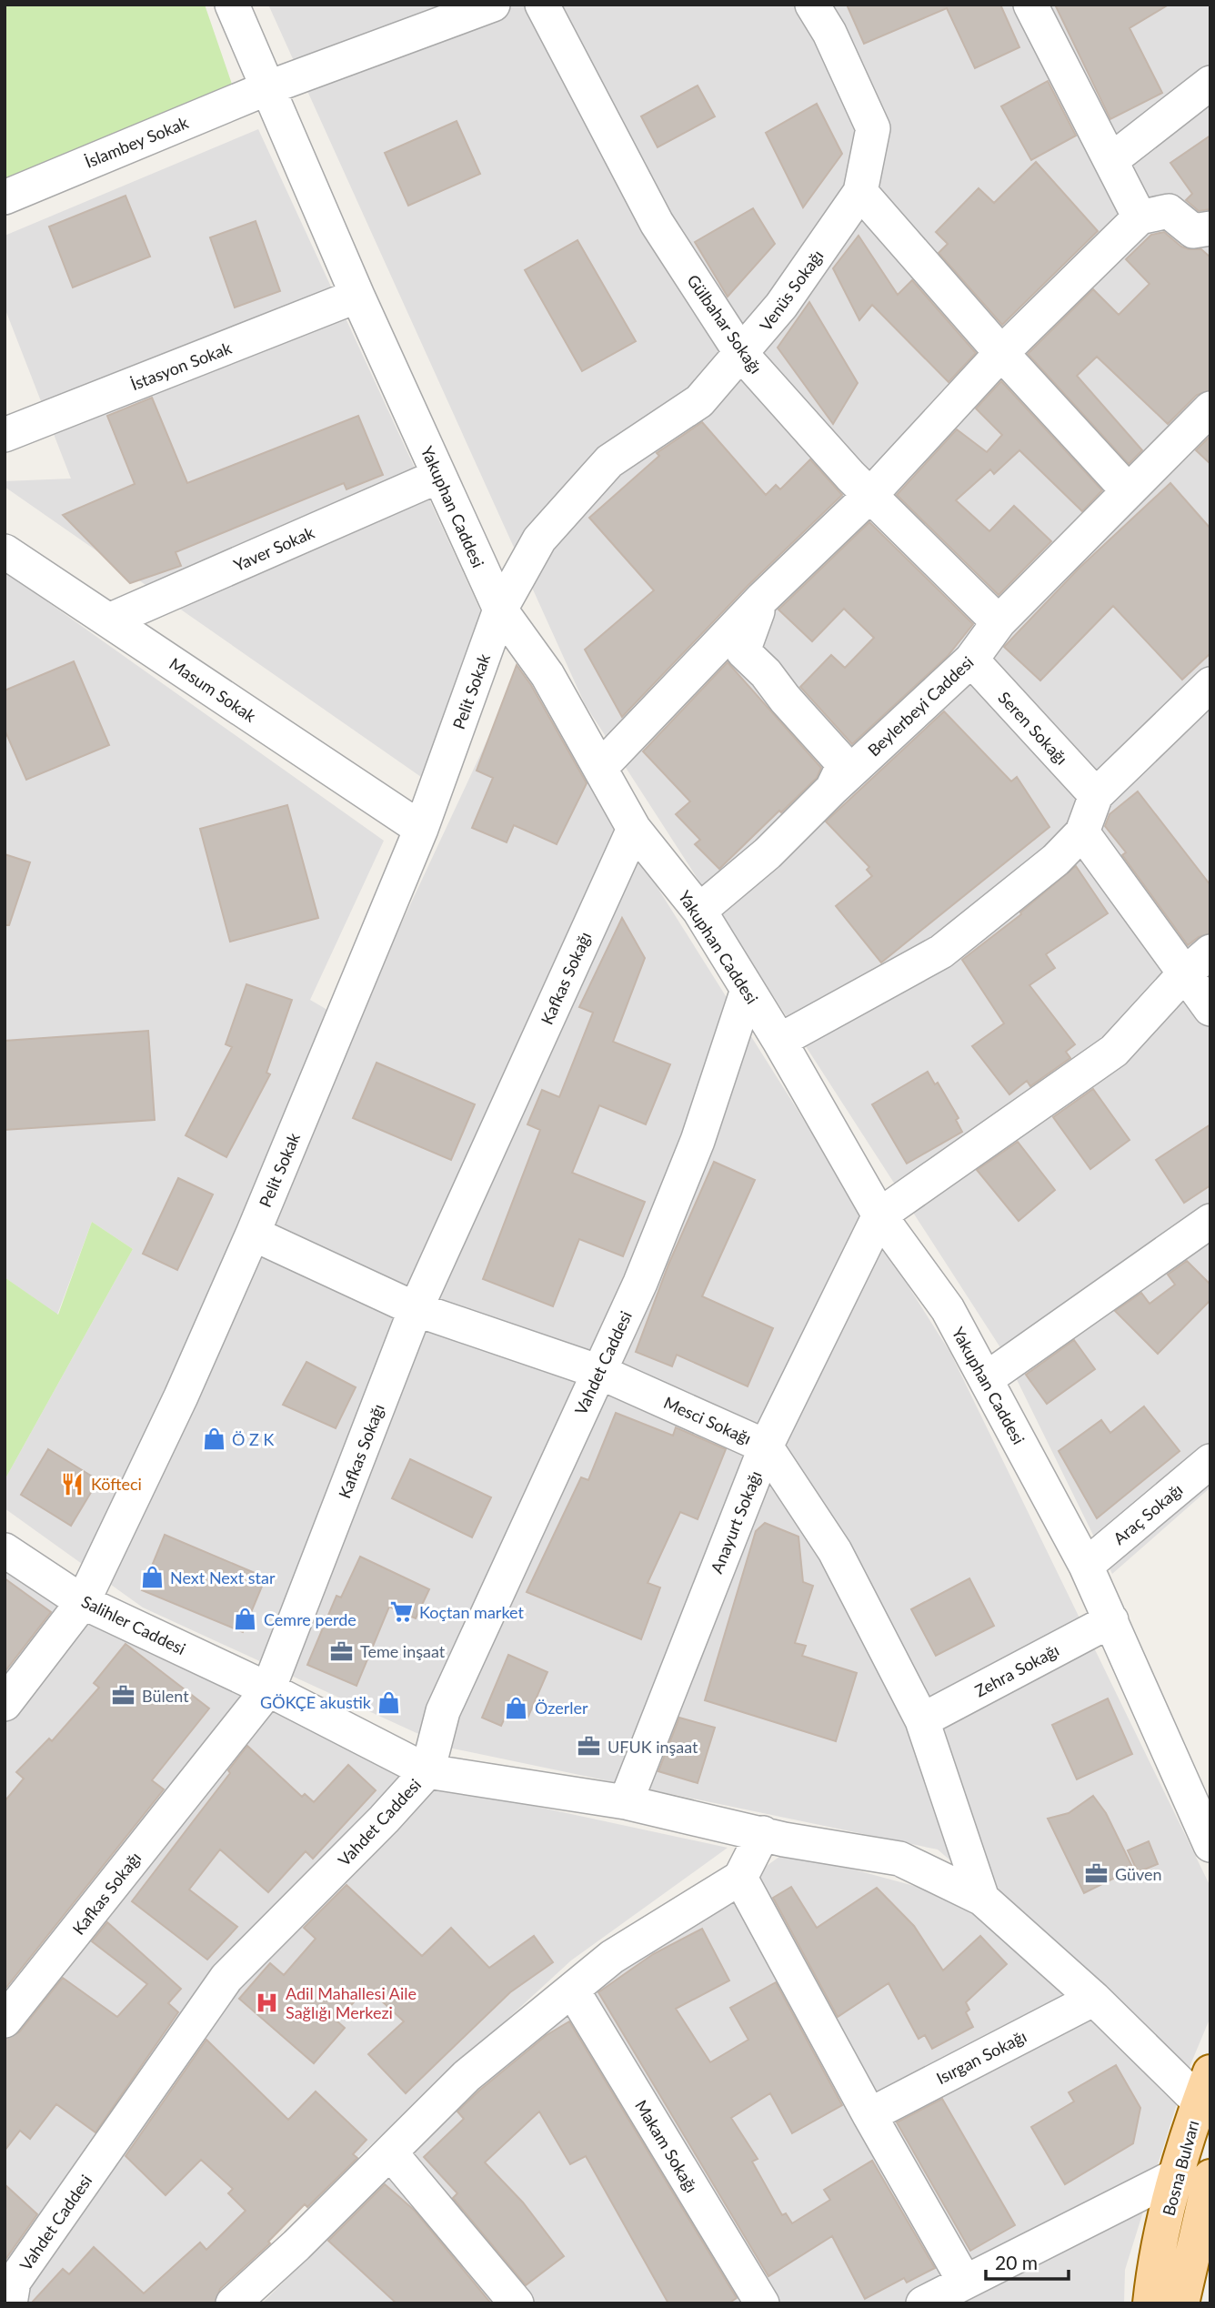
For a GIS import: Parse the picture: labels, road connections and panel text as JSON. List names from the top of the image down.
{
  "streets": {
    "main road": ["Bosna Bulvarı"],
    "street": [
      "İslambey Sokak",
      "Venüs Sokağı",
      "Gülbahar Sokağı",
      "İstasyon Sokak",
      "Yakuphan Caddesi",
      "Yaver Sokak",
      "Masum Sokak",
      "Pelit Sokak",
      "Beylerbeyi Caddesi",
      "Seren Sokağı",
      "Kafkas Sokağı",
      "Vahdet Caddesi",
      "Mesci Sokağı",
      "Araç Sokağı",
      "Anayurt Sokağı",
      "Salihler Caddesi",
      "Zehra Sokağı",
      "Isırgan Sokağı",
      "Makam Sokağı"
    ]
  },
  "crossings": [
    ["İslambey Sokak", "Yakuphan Caddesi"],
    ["Venüs Sokağı", "Gülbahar Sokağı"],
    ["Venüs Sokağı", "Yakuphan Caddesi"],
    ["Venüs Sokağı", "Pelit Sokak"],
    ["Gülbahar Sokağı", "Beylerbeyi Caddesi"],
    ["İstasyon Sokak", "Yakuphan Caddesi"],
    ["Yakuphan Caddesi", "Yaver Sokak"],
    ["Yakuphan Caddesi", "Pelit Sokak"],
    ["Yakuphan Caddesi", "Beylerbeyi Caddesi"],
    ["Yakuphan Caddesi", "Kafkas Sokağı"],
    ["Yakuphan Caddesi", "Vahdet Caddesi"],
    ["Yakuphan Caddesi", "Araç Sokağı"],
    ["Yakuphan Caddesi", "Anayurt Sokağı"],
    ["Yakuphan Caddesi", "Zehra Sokağı"],
    ["Yaver Sokak", "Masum Sokak"],
    ["Masum Sokak", "Pelit Sokak"],
    ["Pelit Sokak", "Mesci Sokağı"],
    ["Pelit Sokak", "Salihler Caddesi"],
    ["Beylerbeyi Caddesi", "Seren Sokağı"],
    ["Kafkas Sokağı", "Mesci Sokağı"],
    ["Kafkas Sokağı", "Salihler Caddesi"],
    ["Vahdet Caddesi", "Mesci Sokağı"],
    ["Vahdet Caddesi", "Salihler Caddesi"],
    ["Mesci Sokağı", "Anayurt Sokağı"],
    ["Mesci Sokağı", "Salihler Caddesi"],
    ["Mesci Sokağı", "Zehra Sokağı"],
    ["Anayurt Sokağı", "Salihler Caddesi"]
  ],
  "places": {
    "shop": [
      "Ö Z K",
      "Next Next star",
      "Cemre perde",
      "GÖKÇE akustik",
      "Özerler"
    ],
    "restaurant": ["Köfteci"],
    "supermarket": ["Koçtan market"],
    "office": [
      "Teme inşaat",
      "Bülent",
      "UFUK inşaat",
      "Güven"
    ],
    "hospital": ["Adil Mahallesi Aile Sağlığı Merkezi"]
  },
  "scale_bar": "20 m"
}
